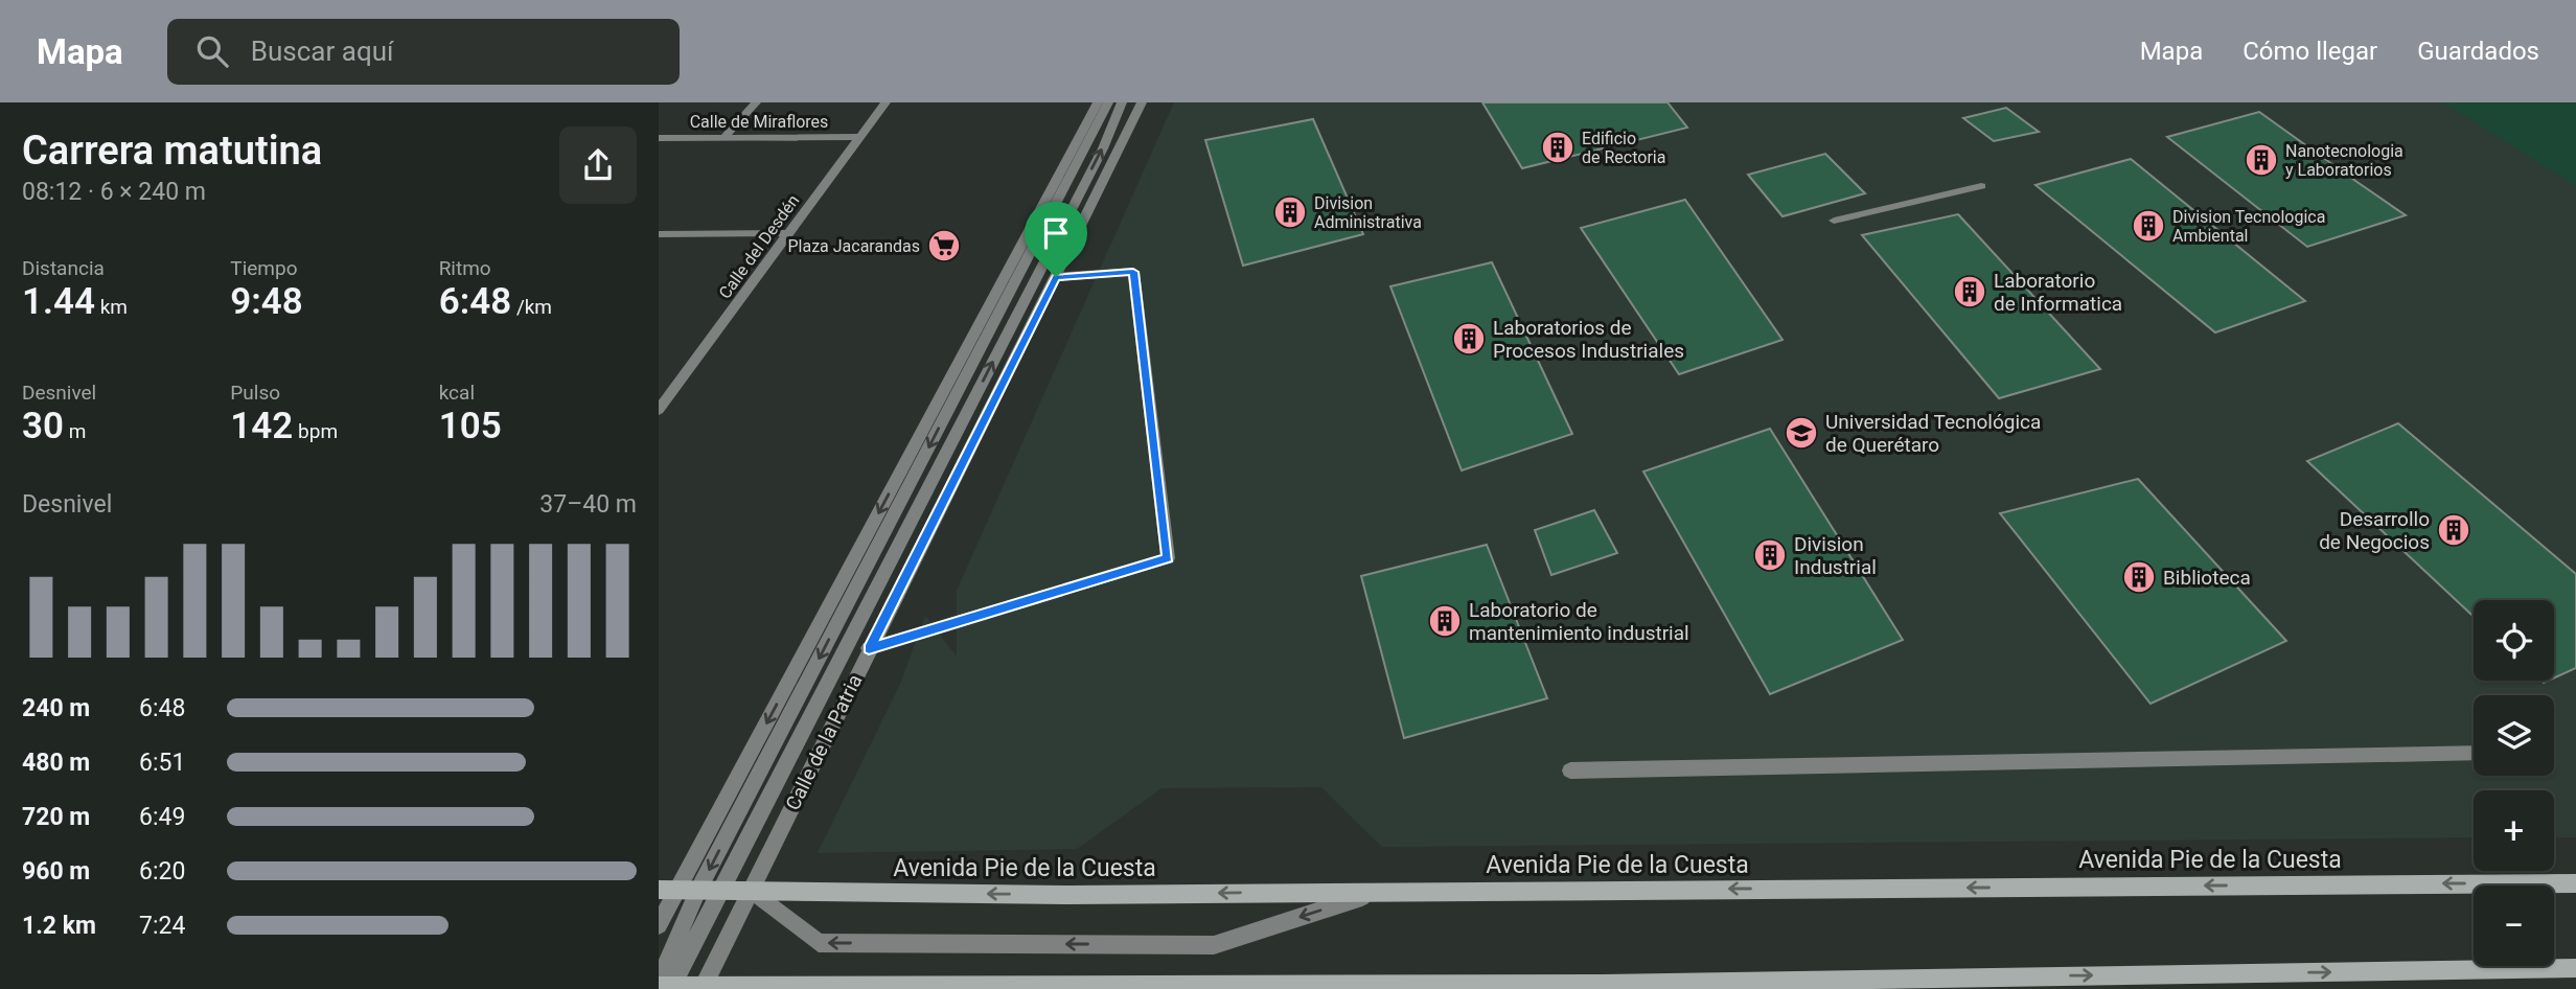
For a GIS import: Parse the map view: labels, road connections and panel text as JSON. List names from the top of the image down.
{
  "streets": {
    "main road": ["Avenida Pie de la Cuesta"],
    "street": ["Calle de Miraflores", "Calle del Desdén", "Calle de la Patria"]
  },
  "crossings": [
    ["Calle de Miraflores", "Calle del Desdén"],
    ["Calle de la Patria", "Avenida Pie de la Cuesta"]
  ],
  "places": {
    "building": [
      "Edificio de Rectoria",
      "Nanotecnologia y Laboratorios",
      "Division Administrativa",
      "Division Tecnologica Ambiental",
      "Laboratorio de Informatica",
      "Laboratorios de Procesos Industriales",
      "Desarrollo de Negocios",
      "Division Industrial",
      "Biblioteca",
      "Laboratorio de mantenimiento industrial"
    ],
    "supermarket": ["Plaza Jacarandas"],
    "school or university": ["Universidad Tecnológica de Querétaro"]
  },
  "page": {
    "header": "Mapa",
    "search": "Buscar aquí",
    "nav": ["Mapa", "Cómo llegar", "Guardados"],
    "heading": ["Carrera matutina", "08:12 · 6 × 240 m"],
    "stats": [
      ["Distancia", "1.44 km"],
      ["Tiempo", "9:48"],
      ["Ritmo", "6:48 /km"],
      ["Desnivel", "30 m"],
      ["Pulso", "142 bpm"],
      ["kcal", "105"]
    ],
    "chart": ["Desnivel", "37–40 m"],
    "map_buttons": ["+", "−"],
    "list": [
      {
        "name": "240 m",
        "note": "6:48"
      },
      {
        "name": "480 m",
        "note": "6:51"
      },
      {
        "name": "720 m",
        "note": "6:49"
      },
      {
        "name": "960 m",
        "note": "6:20"
      },
      {
        "name": "1.2 km",
        "note": "7:24"
      }
    ]
  }
}
